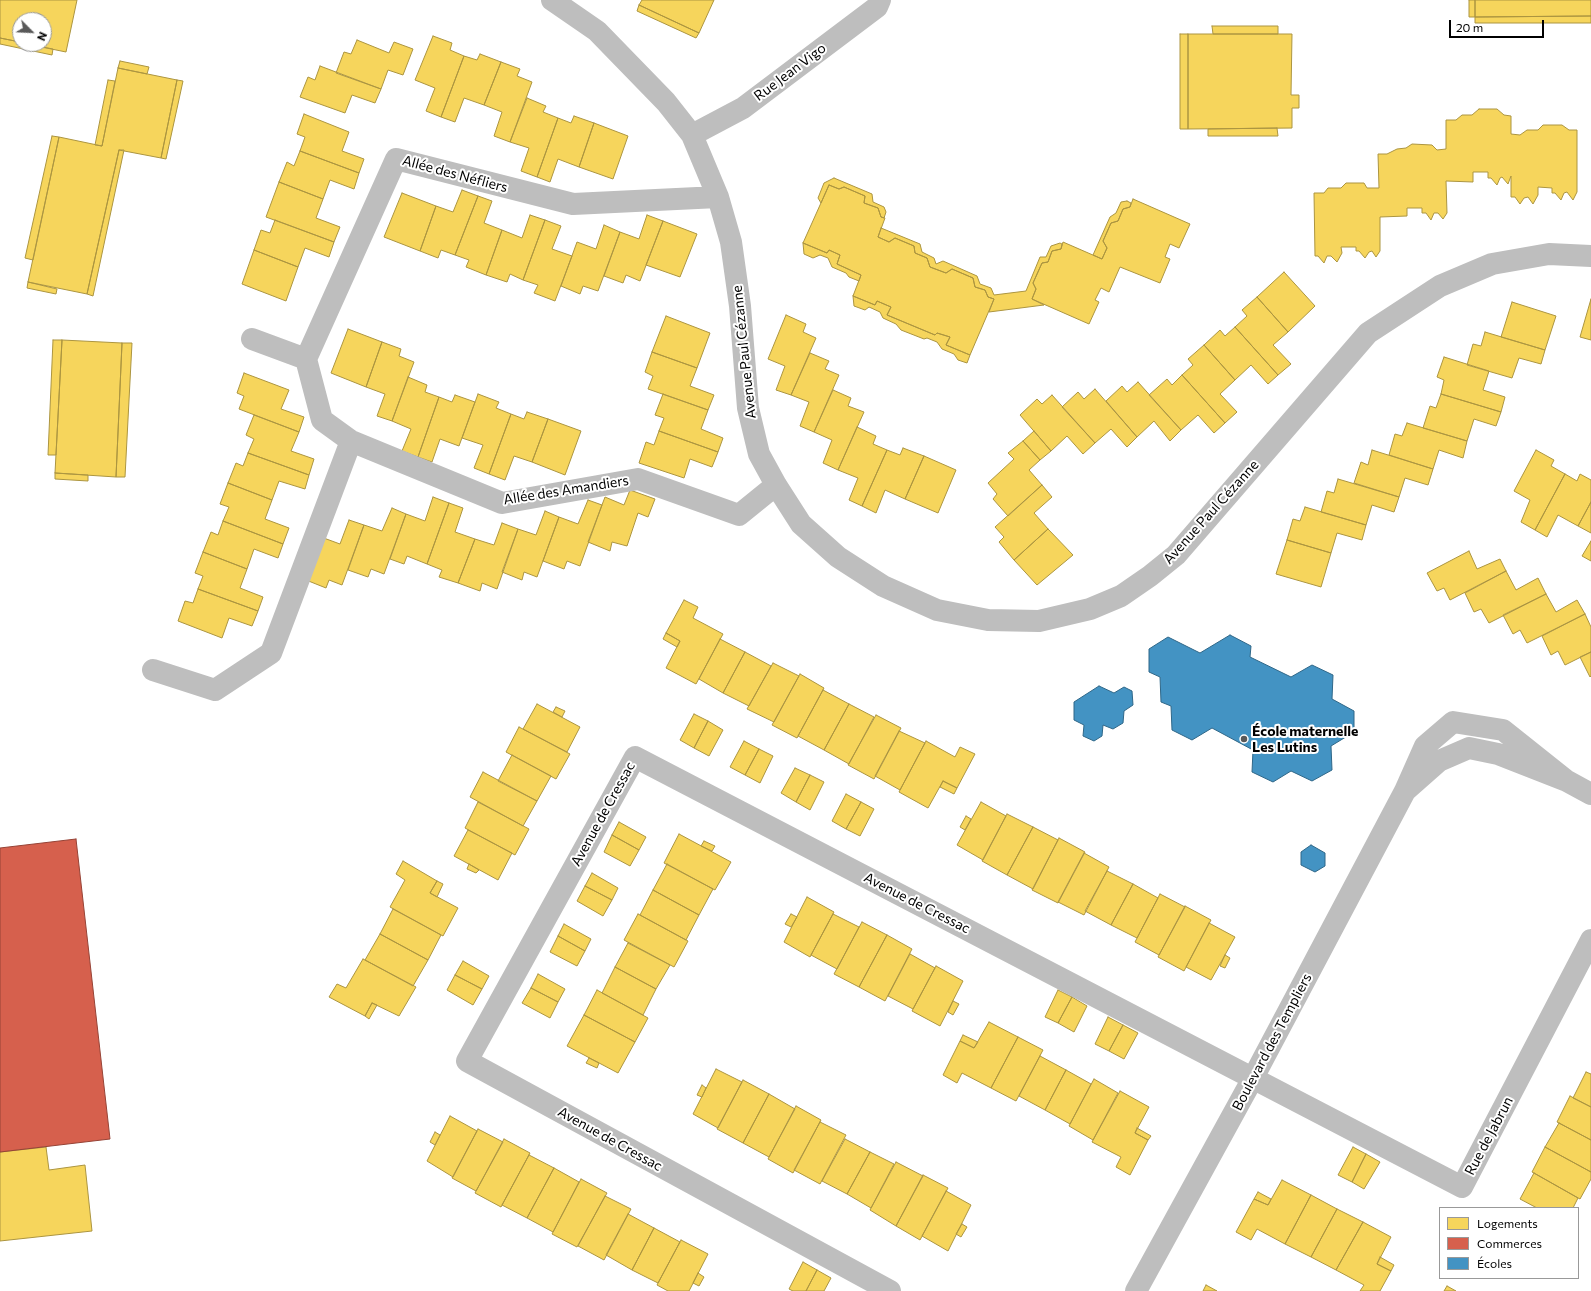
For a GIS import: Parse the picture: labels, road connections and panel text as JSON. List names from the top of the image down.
{
  "streets": {
    "street": [
      "Rue Jean Vigo",
      "Allée des Néfliers",
      "Avenue Paul Cézanne",
      "Allée des Amandiers",
      "Avenue de Cressac",
      "Boulevard des Templiers",
      "Rue de Jabrun"
    ]
  },
  "crossings": [
    ["Rue Jean Vigo", "Avenue Paul Cézanne"],
    ["Allée des Néfliers", "Avenue Paul Cézanne"],
    ["Allée des Néfliers", "Allée des Amandiers"],
    ["Avenue Paul Cézanne", "Allée des Amandiers"],
    ["Avenue de Cressac", "Boulevard des Templiers"],
    ["Avenue de Cressac", "Rue de Jabrun"],
    ["Boulevard des Templiers", "Rue de Jabrun"]
  ],
  "places": ["École maternelle Les Lutins"],
  "legend": ["Logements", "Commerces", "Écoles"],
  "scale_bar": "20 m",
  "north": "bottom right"
}
